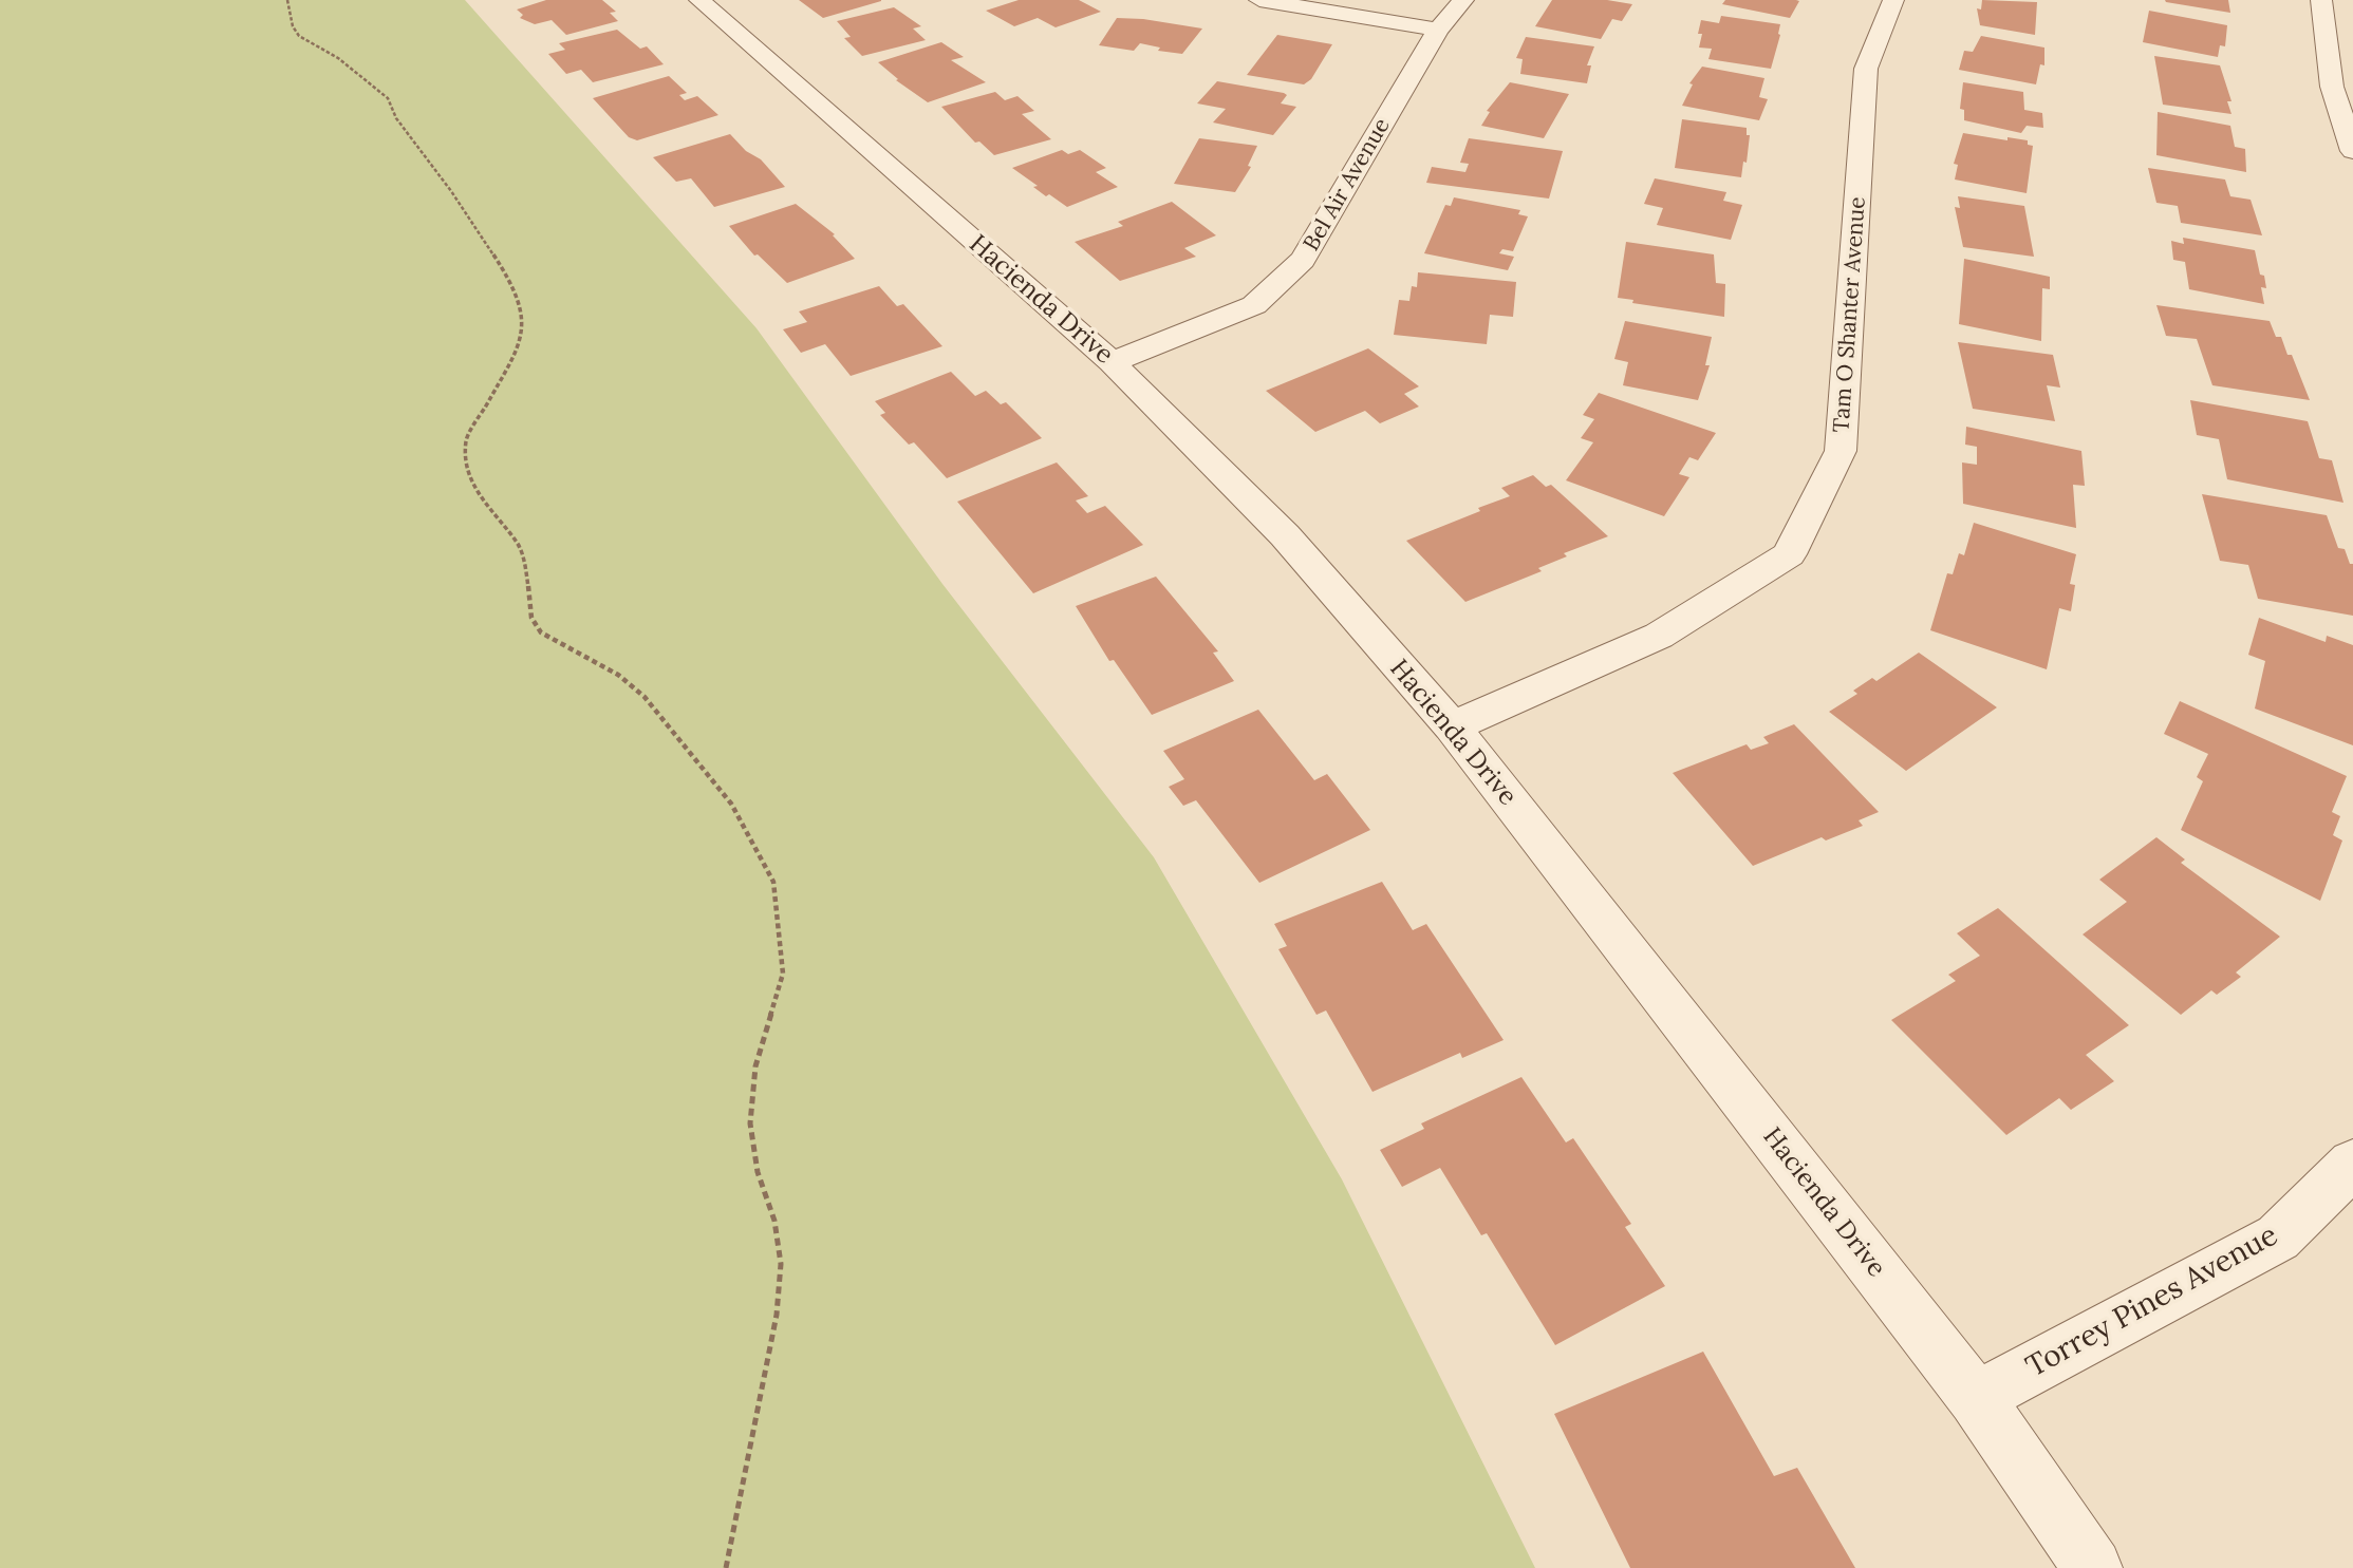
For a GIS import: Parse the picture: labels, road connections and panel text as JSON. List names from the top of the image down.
{
  "streets": {
    "street": [
      "Bel Air Avenue",
      "Hacienda Drive",
      "Tam O Shanter Avenue",
      "Torrey Pines Avenue"
    ]
  },
  "crossings": [
    ["Bel Air Avenue", "Hacienda Drive"],
    ["Hacienda Drive", "Tam O Shanter Avenue"],
    ["Hacienda Drive", "Torrey Pines Avenue"]
  ]
}
